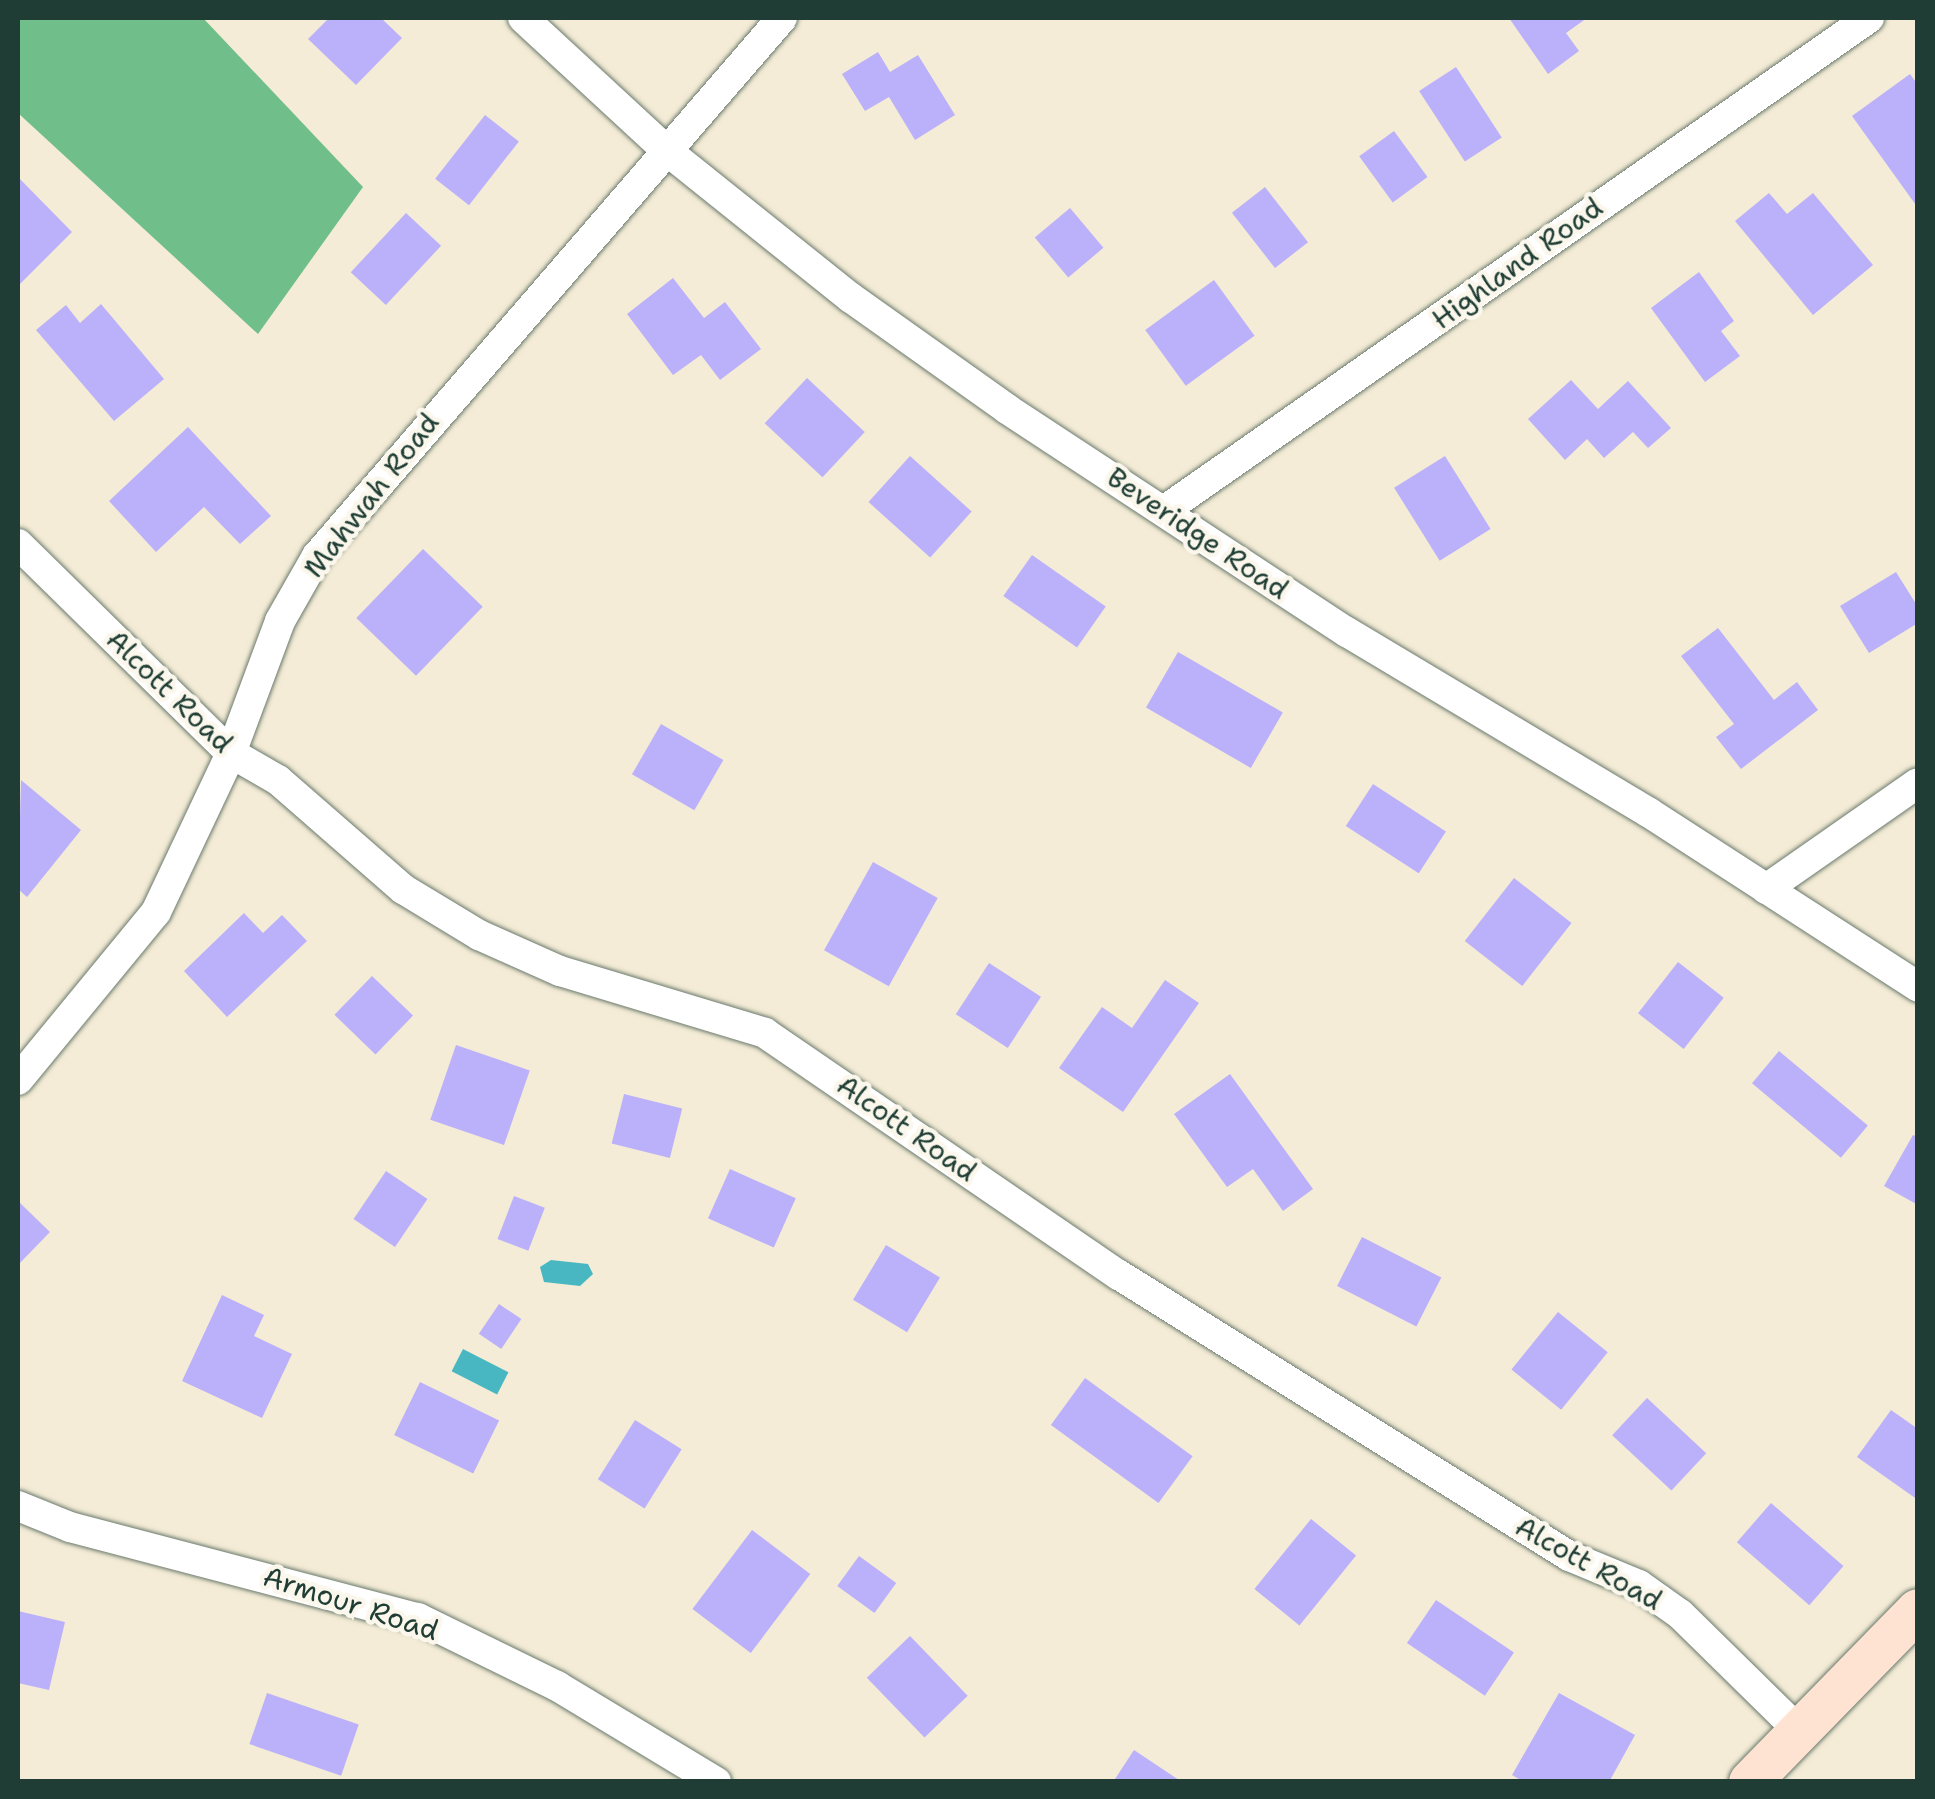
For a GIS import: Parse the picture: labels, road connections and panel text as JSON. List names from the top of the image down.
{
  "streets": {
    "street": [
      "Highland Road",
      "Mahwah Road",
      "Beveridge Road",
      "Alcott Road",
      "Armour Road"
    ]
  },
  "crossings": [
    ["Highland Road", "Beveridge Road"],
    ["Mahwah Road", "Beveridge Road"],
    ["Mahwah Road", "Alcott Road"]
  ]
}
